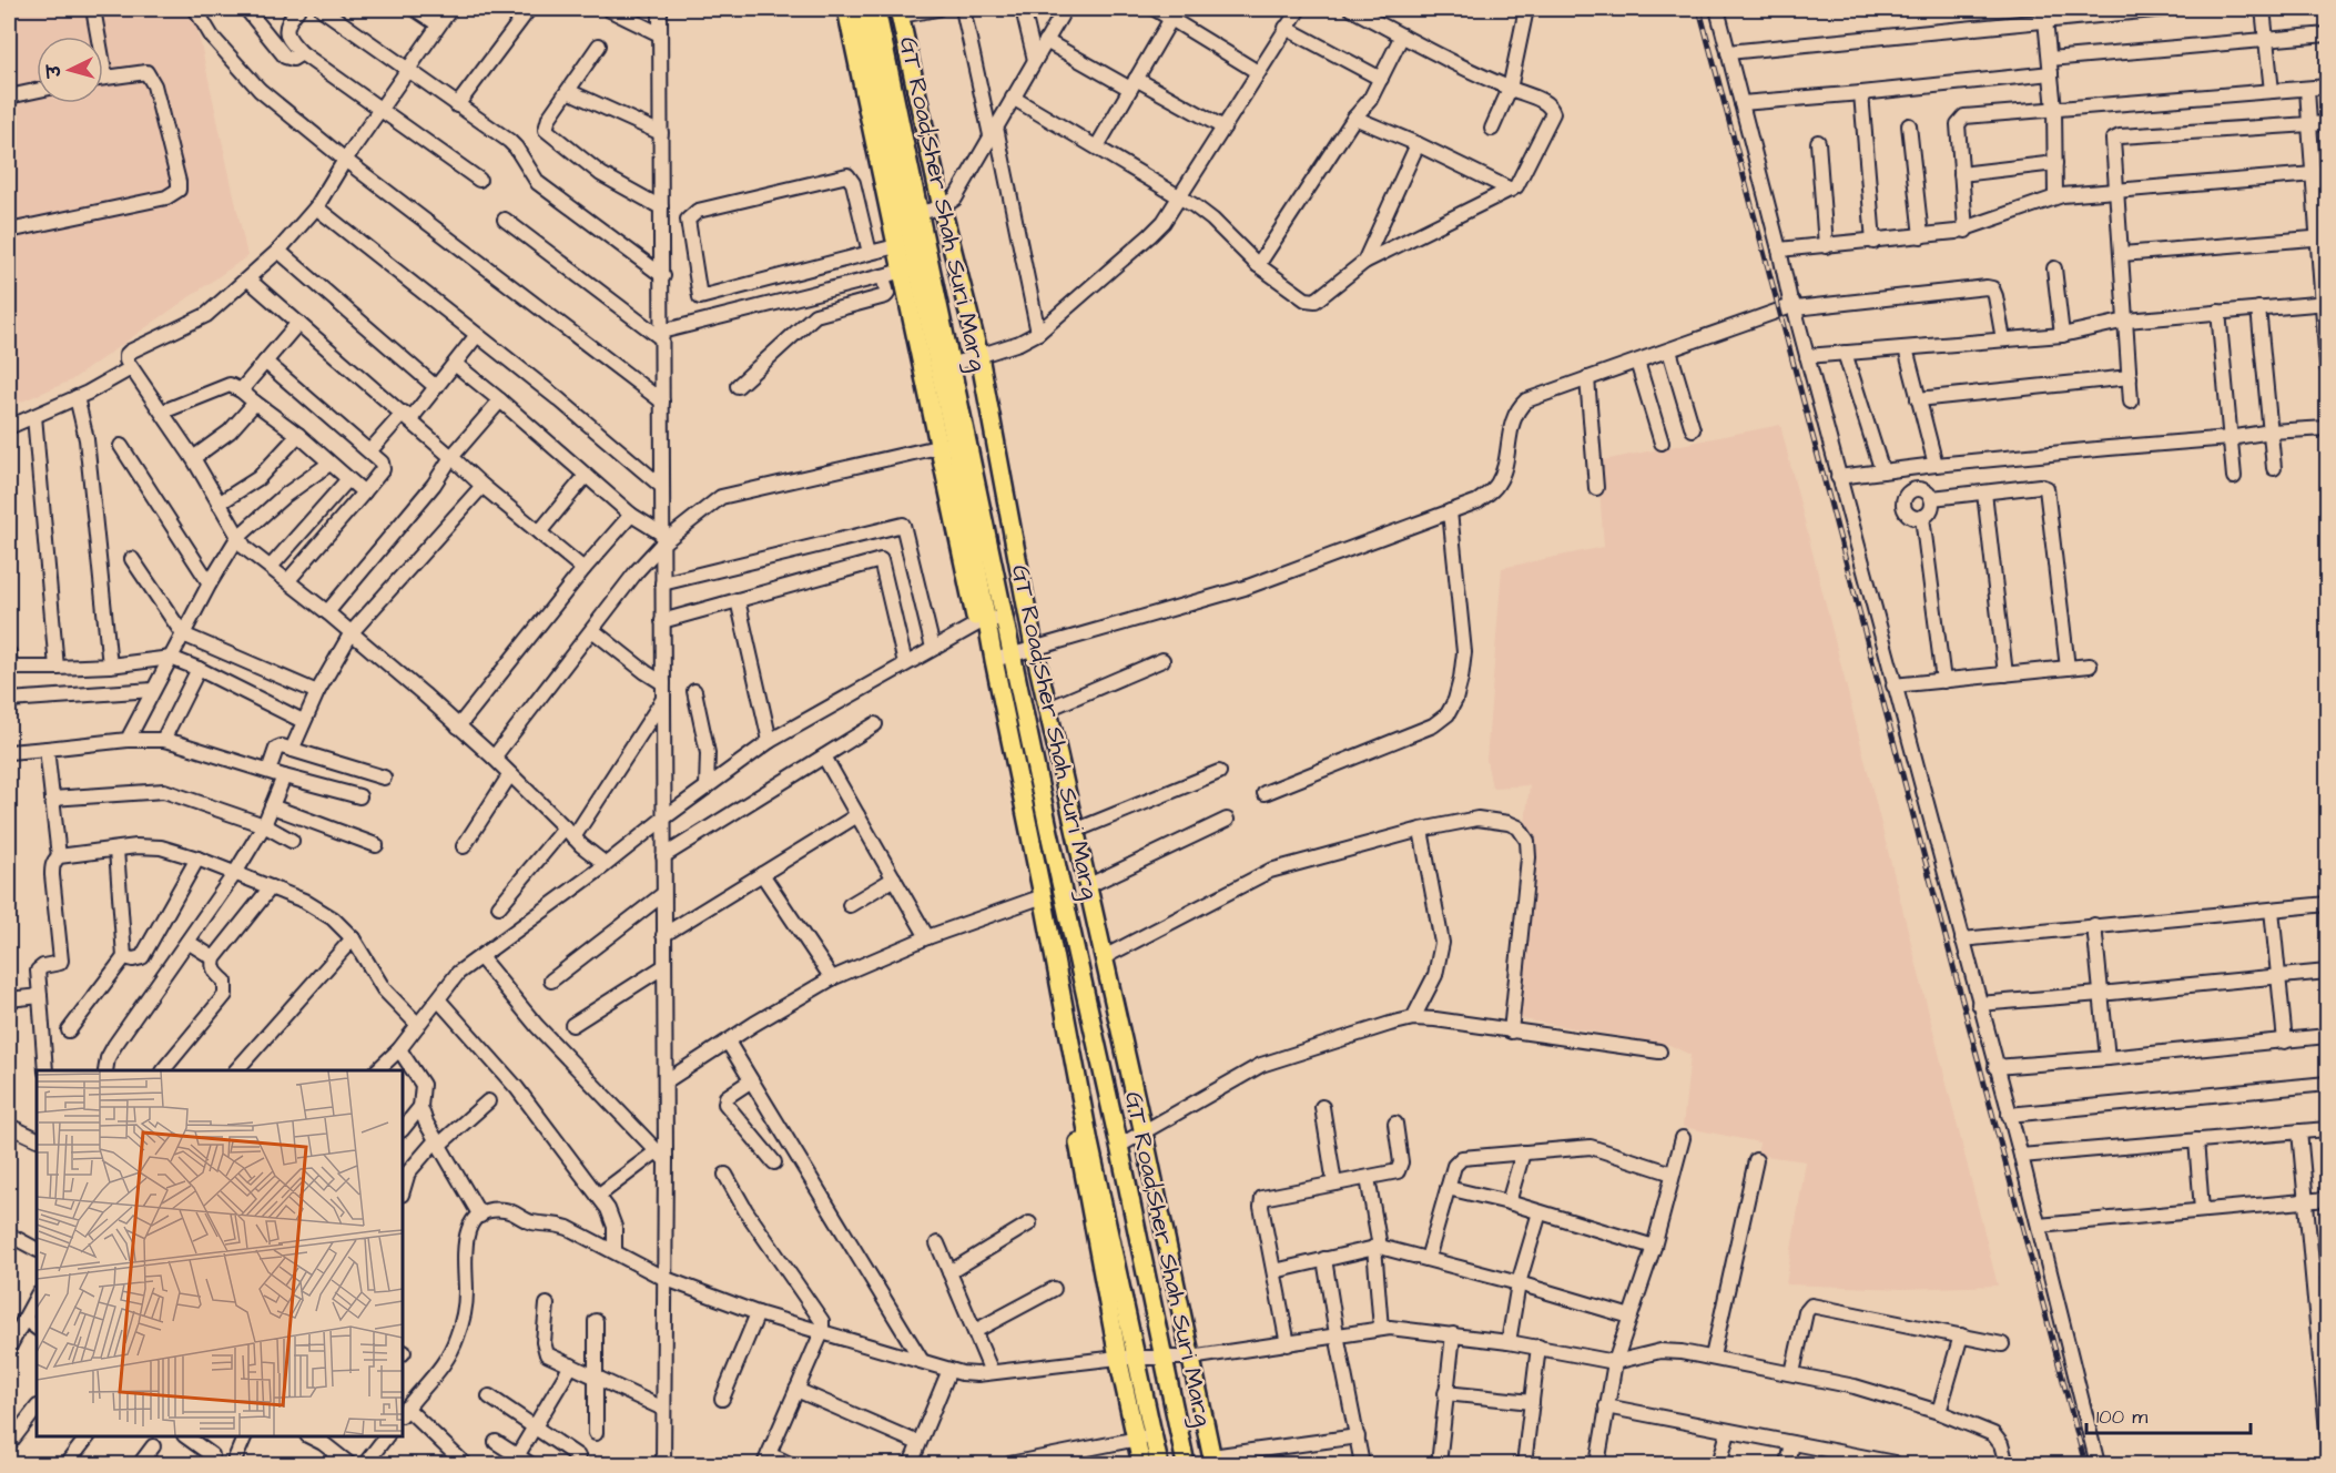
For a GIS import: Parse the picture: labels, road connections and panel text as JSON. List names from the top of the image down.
{
  "streets": {
    "main road": ["GT Road;Sher Shah Suri Marg"]
  },
  "scale_bar": "100 m",
  "north": "left"
}
